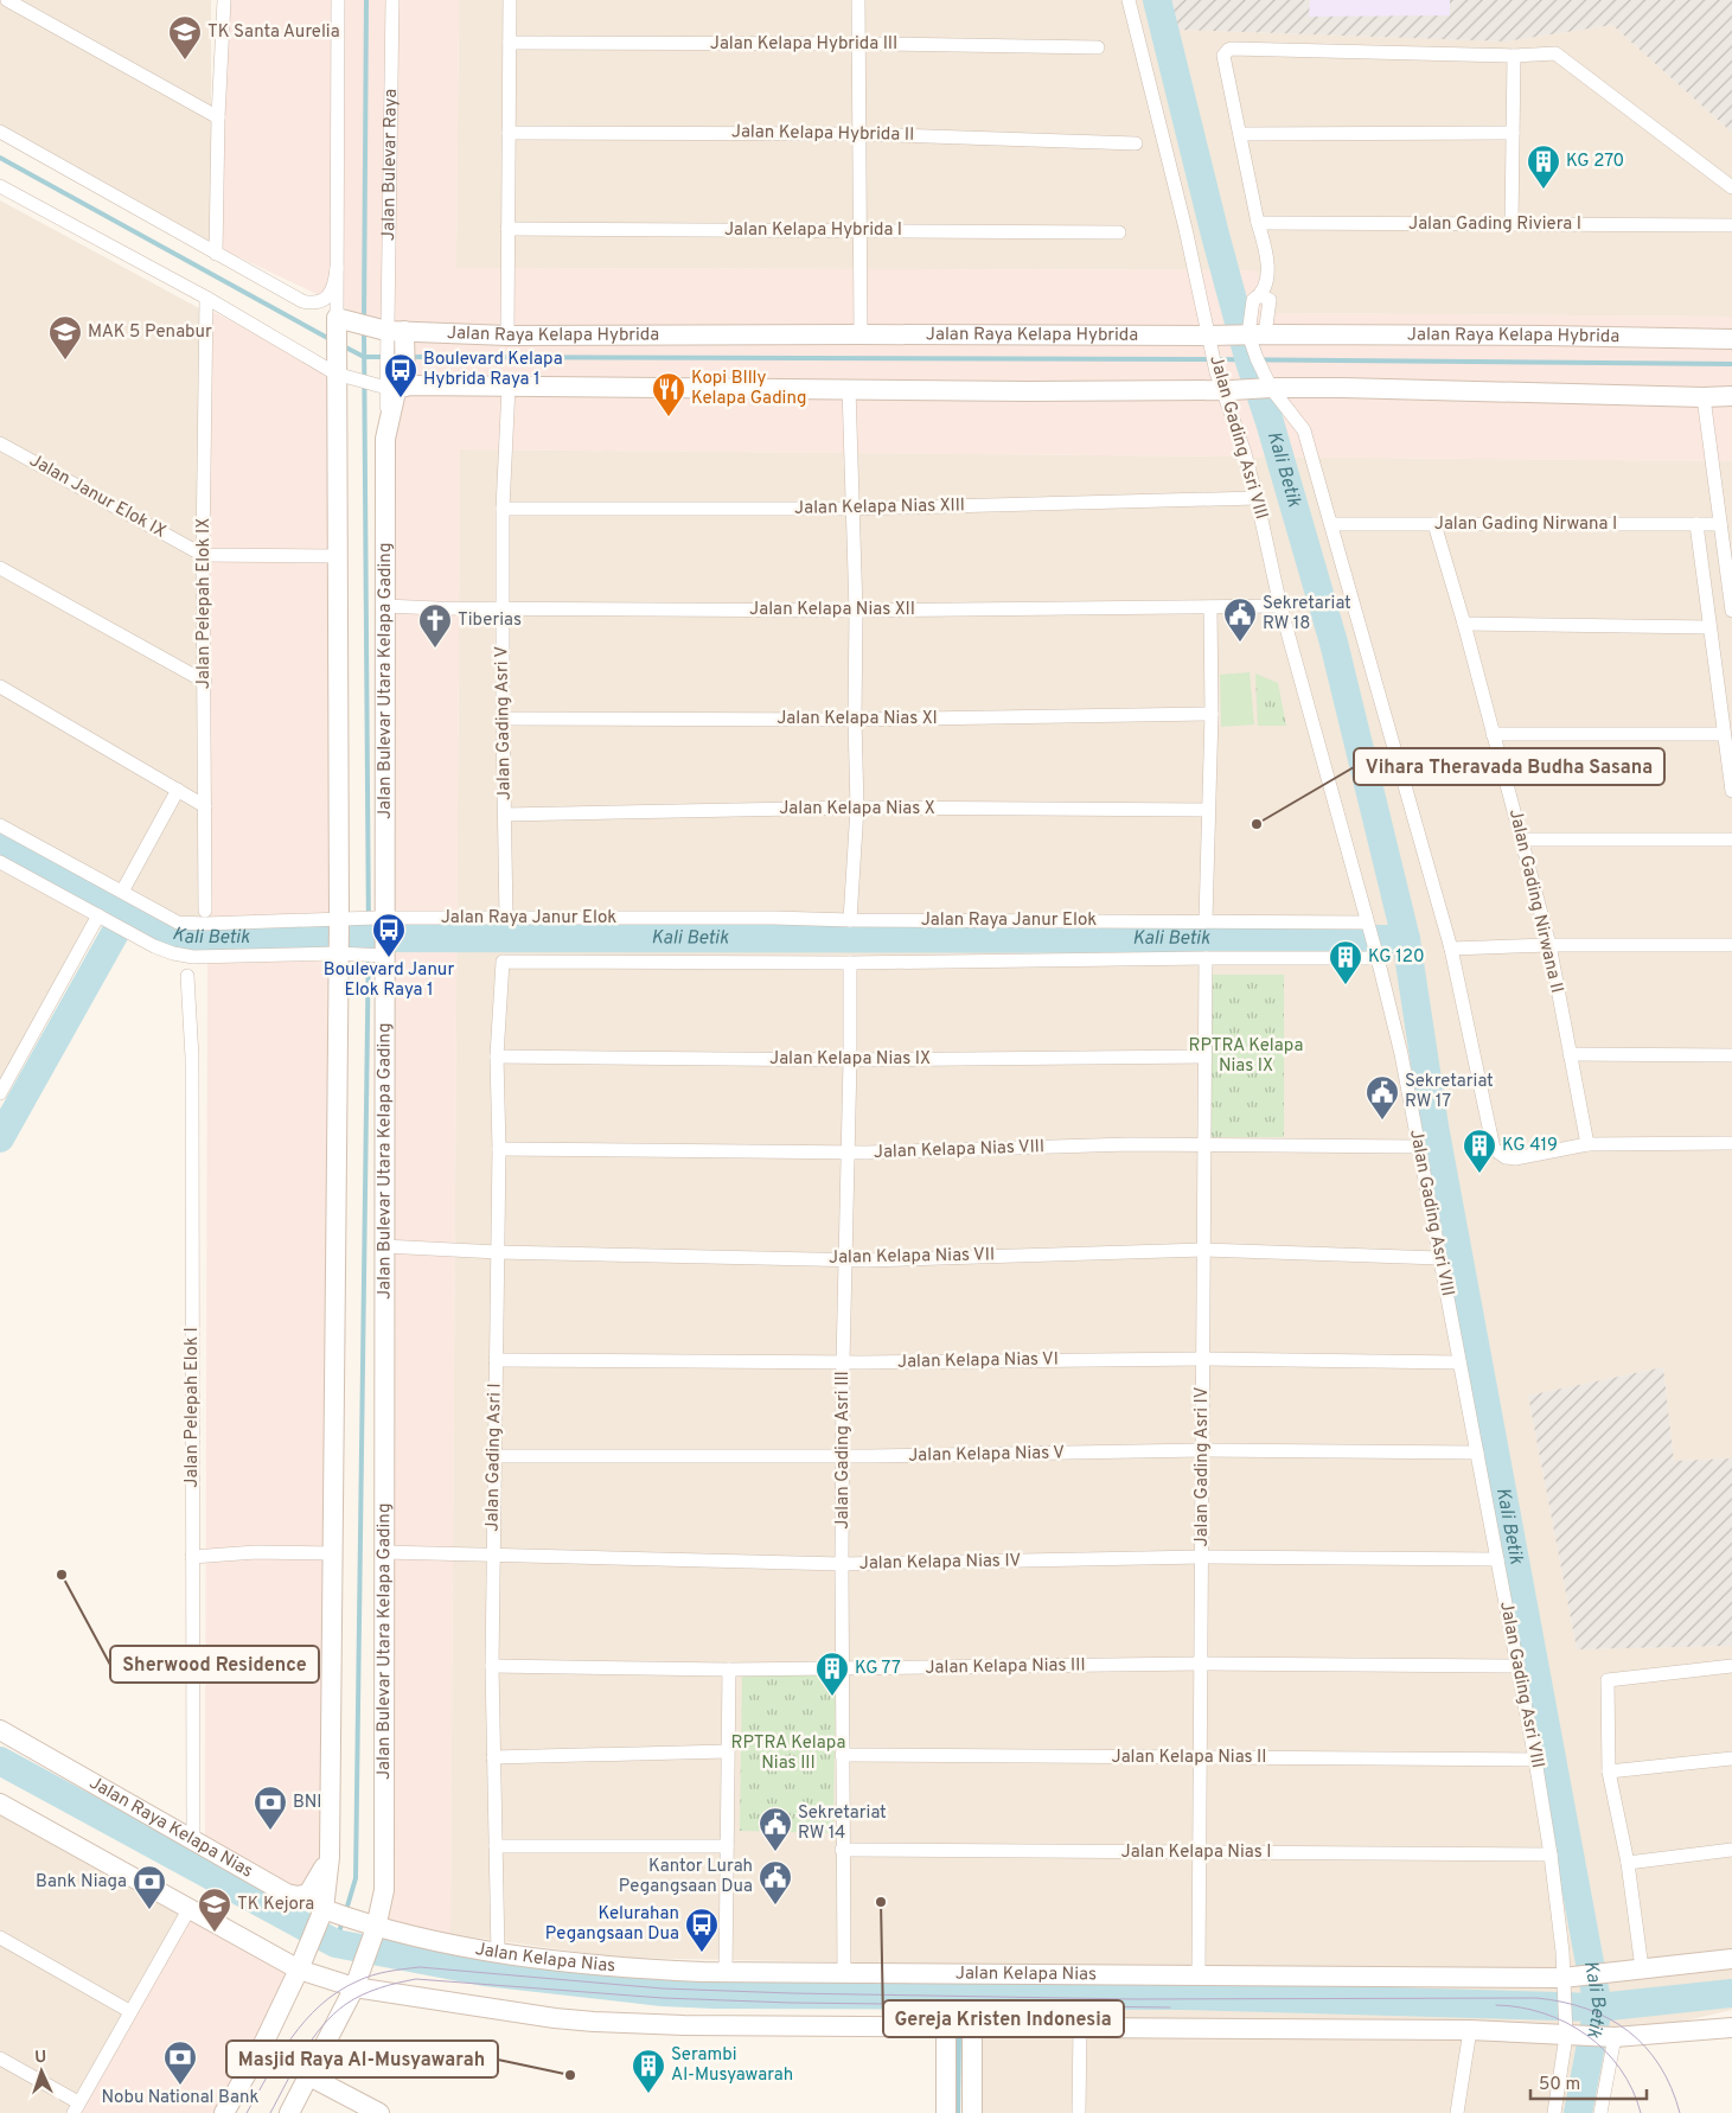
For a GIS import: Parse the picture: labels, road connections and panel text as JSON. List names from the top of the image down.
{
  "streets": {
    "main road": [
      "Jalan Raya Kelapa Hybrida",
      "Jalan Bulevar Utara Kelapa Gading",
      "Jalan Raya Kelapa Nias",
      "Jalan Kelapa Nias"
    ],
    "street": [
      "Jalan Kelapa Hybrida III",
      "Jalan Kelapa Hybrida II",
      "Jalan Bulevar Raya",
      "Jalan Gading Riviera I",
      "Jalan Kelapa Hybrida I",
      "Jalan Gading Asri VIII",
      "Jalan Janur Elok IX",
      "Jalan Kelapa Nias XIII",
      "Jalan Gading Nirwana I",
      "Jalan Pelepah Elok IX",
      "Jalan Kelapa Nias XII",
      "Jalan Kelapa Nias XI",
      "Jalan Gading Asri V",
      "Jalan Kelapa Nias X",
      "Jalan Gading Nirwana II",
      "Jalan Raya Janur Elok",
      "Jalan Kelapa Nias IX",
      "Jalan Kelapa Nias VIII",
      "Jalan Kelapa Nias VII",
      "Jalan Kelapa Nias VI",
      "Jalan Pelepah Elok I",
      "Jalan Gading Asri III",
      "Jalan Kelapa Nias V",
      "Jalan Gading Asri I",
      "Jalan Gading Asri IV",
      "Jalan Kelapa Nias IV",
      "Jalan Kelapa Nias III",
      "Jalan Kelapa Nias II",
      "Jalan Kelapa Nias I"
    ]
  },
  "crossings": [
    ["Jalan Bulevar Raya", "Jalan Raya Kelapa Hybrida"],
    ["Jalan Raya Kelapa Hybrida", "Jalan Gading Asri VIII"],
    ["Jalan Gading Asri VIII", "Jalan Kelapa Nias XIII"],
    ["Jalan Gading Asri VIII", "Jalan Kelapa Nias XII"],
    ["Jalan Gading Asri VIII", "Jalan Raya Janur Elok"],
    ["Jalan Gading Asri VIII", "Jalan Kelapa Nias VIII"],
    ["Jalan Gading Asri VIII", "Jalan Kelapa Nias VII"],
    ["Jalan Gading Asri VIII", "Jalan Kelapa Nias VI"],
    ["Jalan Gading Asri VIII", "Jalan Kelapa Nias V"],
    ["Jalan Gading Asri VIII", "Jalan Kelapa Nias IV"],
    ["Jalan Gading Asri VIII", "Jalan Kelapa Nias III"],
    ["Jalan Gading Asri VIII", "Jalan Kelapa Nias II"],
    ["Jalan Gading Asri VIII", "Jalan Kelapa Nias I"],
    ["Jalan Gading Asri VIII", "Jalan Kelapa Nias"],
    ["Jalan Janur Elok IX", "Jalan Pelepah Elok IX"],
    ["Jalan Kelapa Nias XIII", "Jalan Gading Asri V"],
    ["Jalan Gading Nirwana I", "Jalan Gading Nirwana II"],
    ["Jalan Kelapa Nias XII", "Jalan Bulevar Utara Kelapa Gading"],
    ["Jalan Kelapa Nias XII", "Jalan Gading Asri V"],
    ["Jalan Bulevar Utara Kelapa Gading", "Jalan Raya Janur Elok"],
    ["Jalan Bulevar Utara Kelapa Gading", "Jalan Kelapa Nias VII"],
    ["Jalan Bulevar Utara Kelapa Gading", "Jalan Kelapa Nias IV"],
    ["Jalan Bulevar Utara Kelapa Gading", "Jalan Kelapa Nias"],
    ["Jalan Kelapa Nias XI", "Jalan Gading Asri V"],
    ["Jalan Gading Asri V", "Jalan Kelapa Nias X"],
    ["Jalan Gading Asri V", "Jalan Raya Janur Elok"],
    ["Jalan Kelapa Nias IX", "Jalan Gading Asri III"],
    ["Jalan Kelapa Nias IX", "Jalan Gading Asri I"],
    ["Jalan Kelapa Nias IX", "Jalan Gading Asri IV"],
    ["Jalan Kelapa Nias VIII", "Jalan Gading Asri III"],
    ["Jalan Kelapa Nias VIII", "Jalan Gading Asri I"],
    ["Jalan Kelapa Nias VIII", "Jalan Gading Asri IV"],
    ["Jalan Kelapa Nias VII", "Jalan Gading Asri III"],
    ["Jalan Kelapa Nias VII", "Jalan Gading Asri I"],
    ["Jalan Kelapa Nias VII", "Jalan Gading Asri IV"],
    ["Jalan Kelapa Nias VI", "Jalan Gading Asri III"],
    ["Jalan Kelapa Nias VI", "Jalan Gading Asri I"],
    ["Jalan Kelapa Nias VI", "Jalan Gading Asri IV"],
    ["Jalan Pelepah Elok I", "Jalan Raya Kelapa Nias"],
    ["Jalan Gading Asri III", "Jalan Kelapa Nias V"],
    ["Jalan Gading Asri III", "Jalan Gading Asri I"],
    ["Jalan Gading Asri III", "Jalan Kelapa Nias IV"],
    ["Jalan Gading Asri III", "Jalan Kelapa Nias III"],
    ["Jalan Gading Asri III", "Jalan Kelapa Nias II"],
    ["Jalan Gading Asri III", "Jalan Kelapa Nias I"],
    ["Jalan Gading Asri III", "Jalan Kelapa Nias"],
    ["Jalan Kelapa Nias V", "Jalan Gading Asri I"],
    ["Jalan Kelapa Nias V", "Jalan Gading Asri IV"],
    ["Jalan Gading Asri I", "Jalan Kelapa Nias IV"],
    ["Jalan Gading Asri I", "Jalan Kelapa Nias III"],
    ["Jalan Gading Asri I", "Jalan Kelapa Nias"],
    ["Jalan Gading Asri IV", "Jalan Kelapa Nias IV"],
    ["Jalan Gading Asri IV", "Jalan Kelapa Nias III"],
    ["Jalan Gading Asri IV", "Jalan Kelapa Nias II"],
    ["Jalan Gading Asri IV", "Jalan Kelapa Nias I"],
    ["Jalan Gading Asri IV", "Jalan Kelapa Nias"]
  ],
  "water": ["Kali Betik"],
  "parks": ["RPTRA Kelapa Nias IX", "RPTRA Kelapa Nias III"],
  "places": {
    "school or university": ["TK Santa Aurelia", "MAK 5 Penabur", "TK Kejora"],
    "building": [
      "KG 270",
      "KG 120",
      "KG 419",
      "KG 77",
      "Serambi Al-Musyawarah"
    ],
    "bus stop": ["Boulevard Kelapa Hybrida Raya 1", "Boulevard Janur Elok Raya 1", "Kelurahan Pegangsaan Dua"],
    "restaurant": ["Kopi BIlly Kelapa Gading"],
    "public building": [
      "Sekretariat RW 18",
      "Sekretariat RW 17",
      "Sekretariat RW 14",
      "Kantor Lurah Pegangsaan Dua"
    ],
    "church": ["Tiberias"],
    "other": [
      "Vihara Theravada Budha Sasana",
      "Sherwood Residence",
      "Gereja Kristen Indonesia",
      "Masjid Raya Al-Musyawarah"
    ],
    "bank": ["BNI", "Bank Niaga", "Nobu National Bank"]
  },
  "scale_bar": "50 m",
  "north": "top"
}
